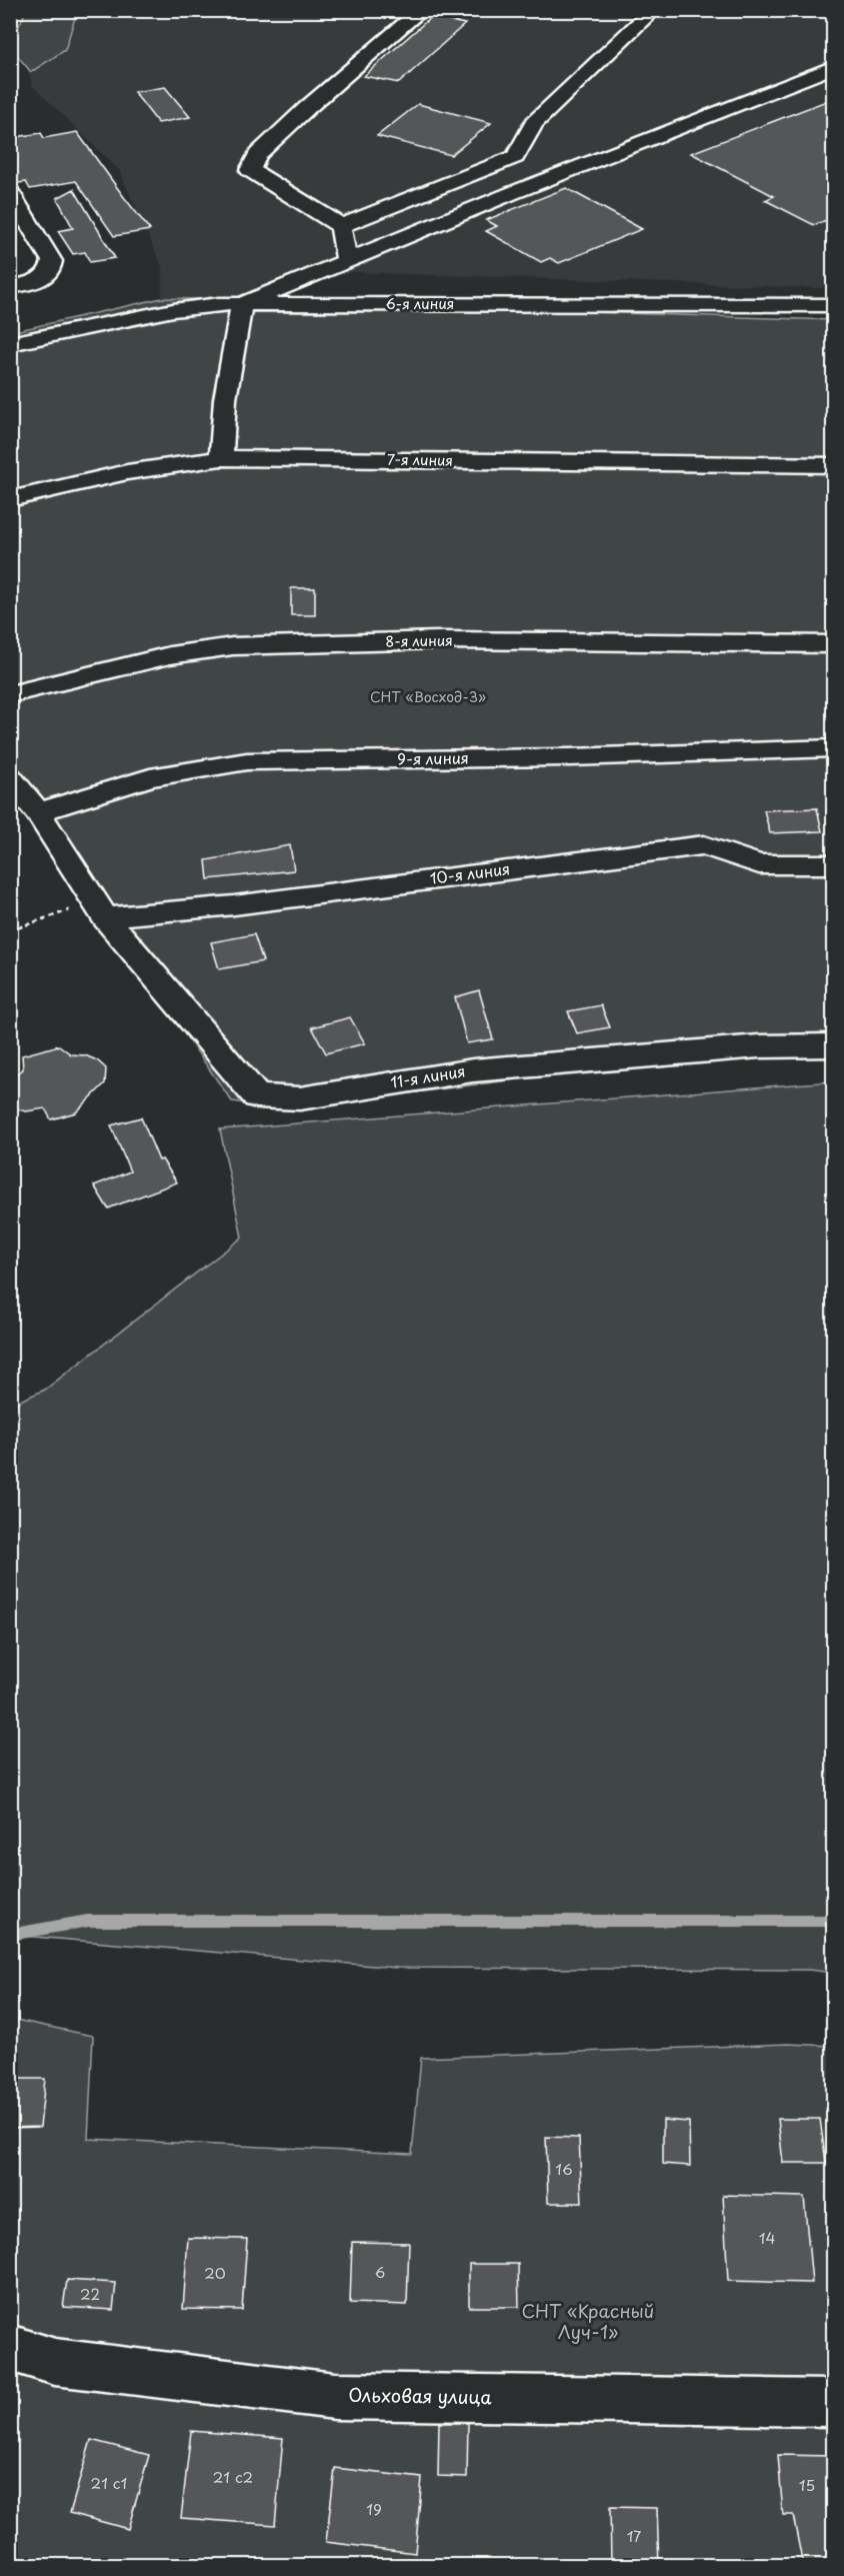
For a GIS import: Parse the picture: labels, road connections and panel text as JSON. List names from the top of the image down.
{
  "streets": {
    "street": [
      "6-я линия",
      "7-я линия",
      "8-я линия",
      "9-я линия",
      "10-я линия",
      "11-я линия",
      "Ольховая улица"
    ]
  },
  "crossings": [
    ["9-я линия", "11-я линия"],
    ["10-я линия", "11-я линия"]
  ],
  "parks": ["СНТ «Восход-3»", "СНТ «Красный Луч-1»"],
  "house_numbers": [
    "16",
    "14",
    "6",
    "20",
    "22",
    "21 с2",
    "21 с1",
    "15",
    "19",
    "17"
  ]
}
